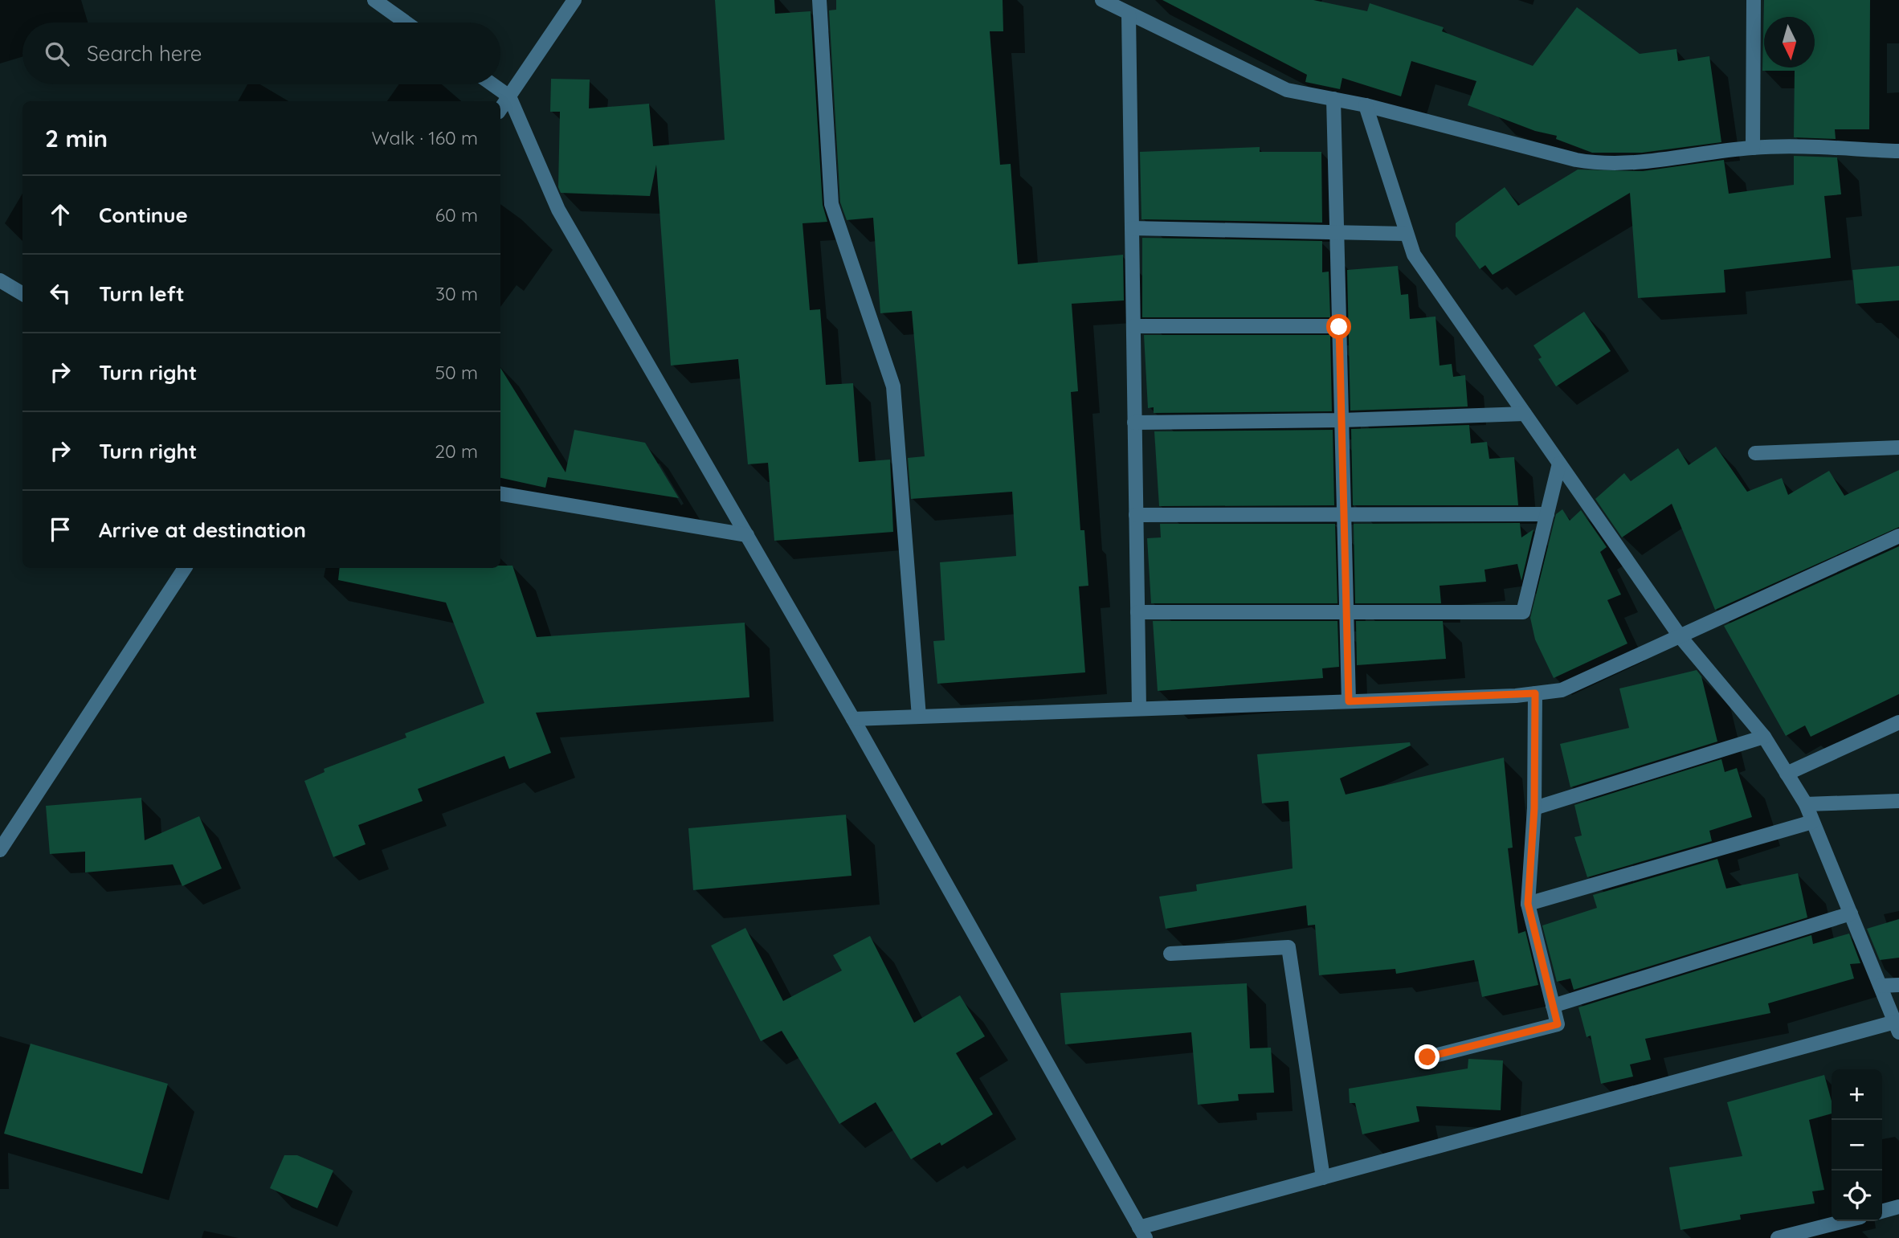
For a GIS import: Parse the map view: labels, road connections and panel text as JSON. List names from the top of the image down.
{
  "north": "bottom",
  "page": {
    "search": "Search here",
    "heading": ["2 min", "Walk · 160 m"],
    "list": [
      ["Continue", "60 m"],
      ["Turn left", "30 m"],
      ["Turn right", "50 m"],
      ["Turn right", "20 m"],
      "Arrive at destination"
    ],
    "map_buttons": ["+", "−"]
  }
}
